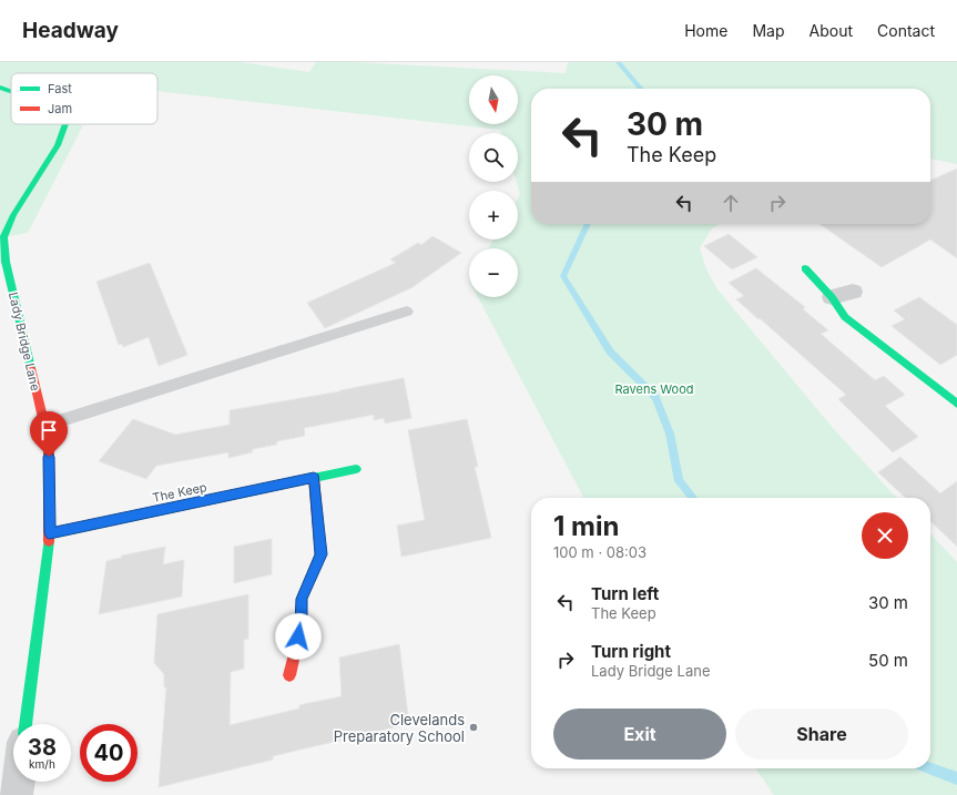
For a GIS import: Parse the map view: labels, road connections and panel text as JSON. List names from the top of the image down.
{
  "streets": {
    "street": ["Lady Bridge Lane", "The Keep"]
  },
  "crossings": [
    ["Lady Bridge Lane", "The Keep"]
  ],
  "parks": ["Ravens Wood"],
  "places": ["Clevelands Preparatory School"],
  "legend": ["Fast", "Jam"],
  "north": "bottom",
  "page": {
    "header": "Headway",
    "nav": [
      "Home",
      "Map",
      "About",
      "Contact"
    ],
    "map_buttons": ["+", "−"],
    "turn": ["30 m", "The Keep"],
    "heading": ["1 min", "100 m · 08:03"],
    "list": [
      {
        "name": "Turn left",
        "note": "The Keep",
        "value": "30 m"
      },
      {
        "name": "Turn right",
        "note": "Lady Bridge Lane",
        "value": "50 m"
      }
    ],
    "buttons": ["Exit", "Share"],
    "speed": "38 km/h",
    "limit": "40"
  }
}
